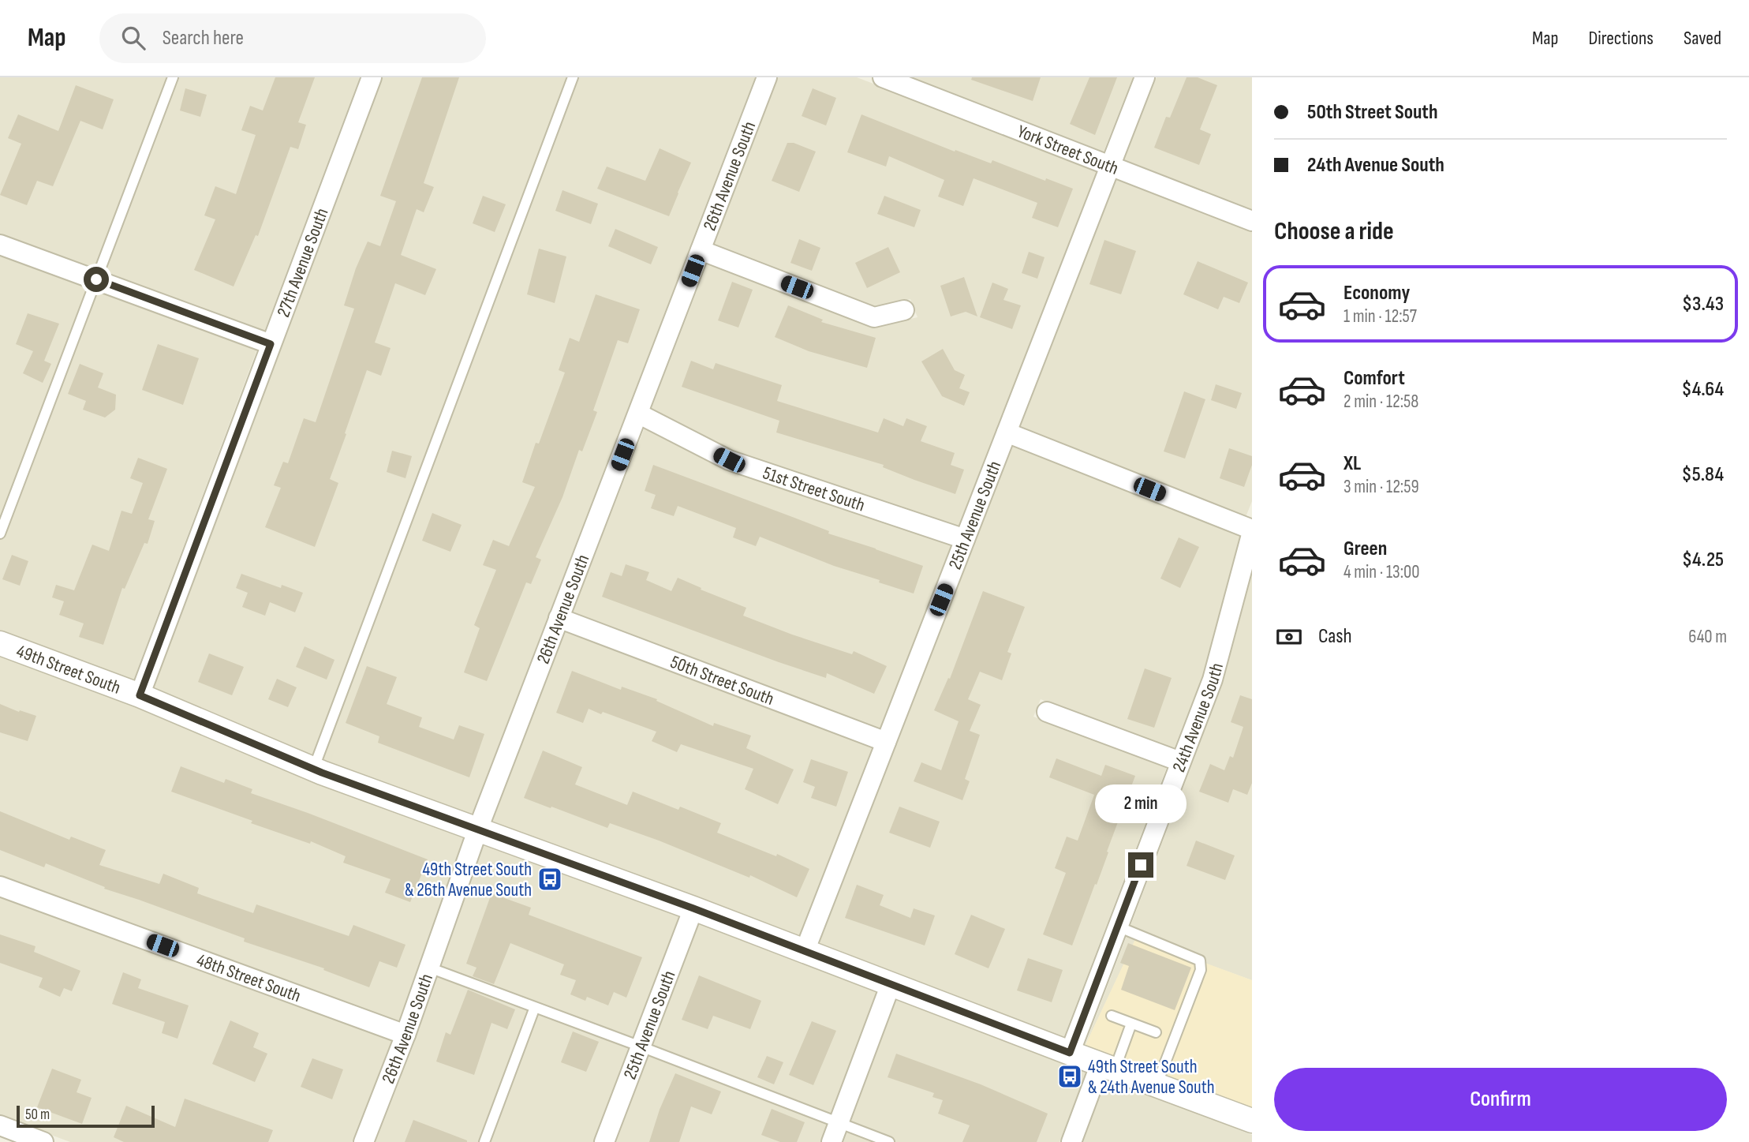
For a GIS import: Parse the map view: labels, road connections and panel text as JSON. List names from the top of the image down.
{
  "streets": {
    "street": [
      "York Street South",
      "26th Avenue South",
      "27th Avenue South",
      "51st Street South",
      "25th Avenue South",
      "49th Street South",
      "50th Street South",
      "24th Avenue South",
      "48th Street South"
    ]
  },
  "crossings": [
    ["York Street South", "25th Avenue South"],
    ["26th Avenue South", "51st Street South"],
    ["26th Avenue South", "49th Street South"],
    ["26th Avenue South", "50th Street South"],
    ["26th Avenue South", "48th Street South"],
    ["27th Avenue South", "49th Street South"],
    ["51st Street South", "25th Avenue South"],
    ["25th Avenue South", "49th Street South"],
    ["25th Avenue South", "50th Street South"],
    ["49th Street South", "24th Avenue South"]
  ],
  "places": {
    "bus stop": ["49th Street South & 26th Avenue South", "49th Street South & 24th Avenue South"]
  },
  "scale_bar": "50 m",
  "page": {
    "header": "Map",
    "search": "Search here",
    "nav": ["Map", "Directions", "Saved"],
    "banner": ["50th Street South", "24th Avenue South"],
    "heading": "Choose a ride",
    "list": [
      {
        "name": "Economy",
        "note": "1 min · 12:57",
        "value": "$3.43"
      },
      {
        "name": "Comfort",
        "note": "2 min · 12:58",
        "value": "$4.64"
      },
      {
        "name": "XL",
        "note": "3 min · 12:59",
        "value": "$5.84"
      },
      {
        "name": "Green",
        "note": "4 min · 13:00",
        "value": "$4.25"
      }
    ],
    "pay": ["Cash", "640 m"],
    "bubble": "2 min",
    "buttons": "Confirm",
    "scale": "50 m"
  }
}
